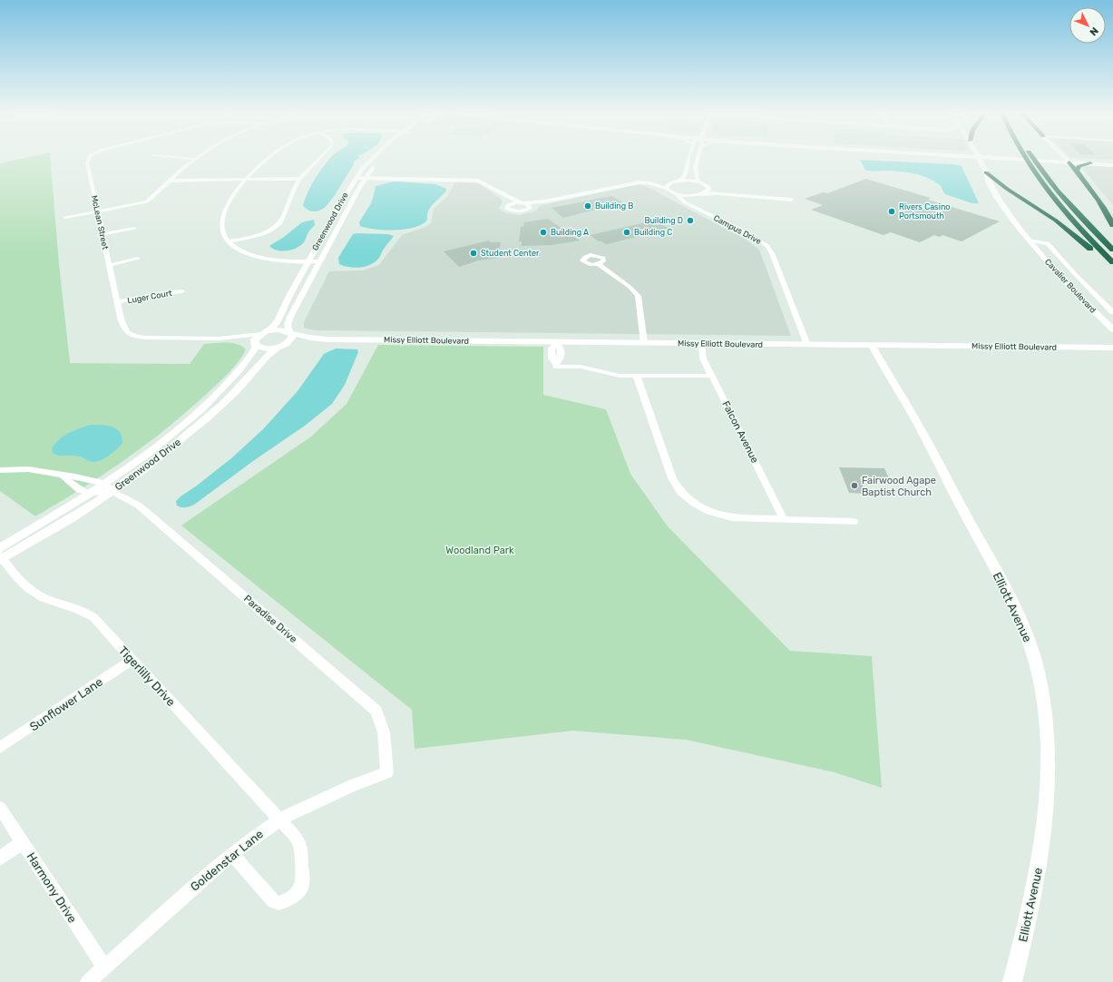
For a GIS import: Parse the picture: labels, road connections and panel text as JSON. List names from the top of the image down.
{
  "streets": {
    "street": [
      "Greenwood Drive",
      "McLean Street",
      "Campus Drive",
      "Cavalier Boulevard",
      "Luger Court",
      "Missy Elliott Boulevard",
      "Falcon Avenue",
      "Elliott Avenue",
      "Paradise Drive",
      "Tigerlilly Drive",
      "Sunflower Lane",
      "Goldenstar Lane",
      "Harmony Drive"
    ]
  },
  "crossings": [
    ["Greenwood Drive", "McLean Street"],
    ["Greenwood Drive", "Missy Elliott Boulevard"],
    ["Greenwood Drive", "Paradise Drive"],
    ["Greenwood Drive", "Tigerlilly Drive"],
    ["McLean Street", "Luger Court"],
    ["McLean Street", "Missy Elliott Boulevard"],
    ["Campus Drive", "Missy Elliott Boulevard"],
    ["Missy Elliott Boulevard", "Falcon Avenue"],
    ["Missy Elliott Boulevard", "Elliott Avenue"],
    ["Paradise Drive", "Goldenstar Lane"],
    ["Tigerlilly Drive", "Sunflower Lane"],
    ["Tigerlilly Drive", "Goldenstar Lane"],
    ["Goldenstar Lane", "Harmony Drive"]
  ],
  "parks": ["Woodland Park"],
  "places": [
    "Building B",
    "Rivers Casino Portsmouth",
    "Building D",
    "Building A",
    "Building C",
    "Student Center",
    "Fairwood Agape Baptist Church"
  ],
  "north": "bottom right"
}
